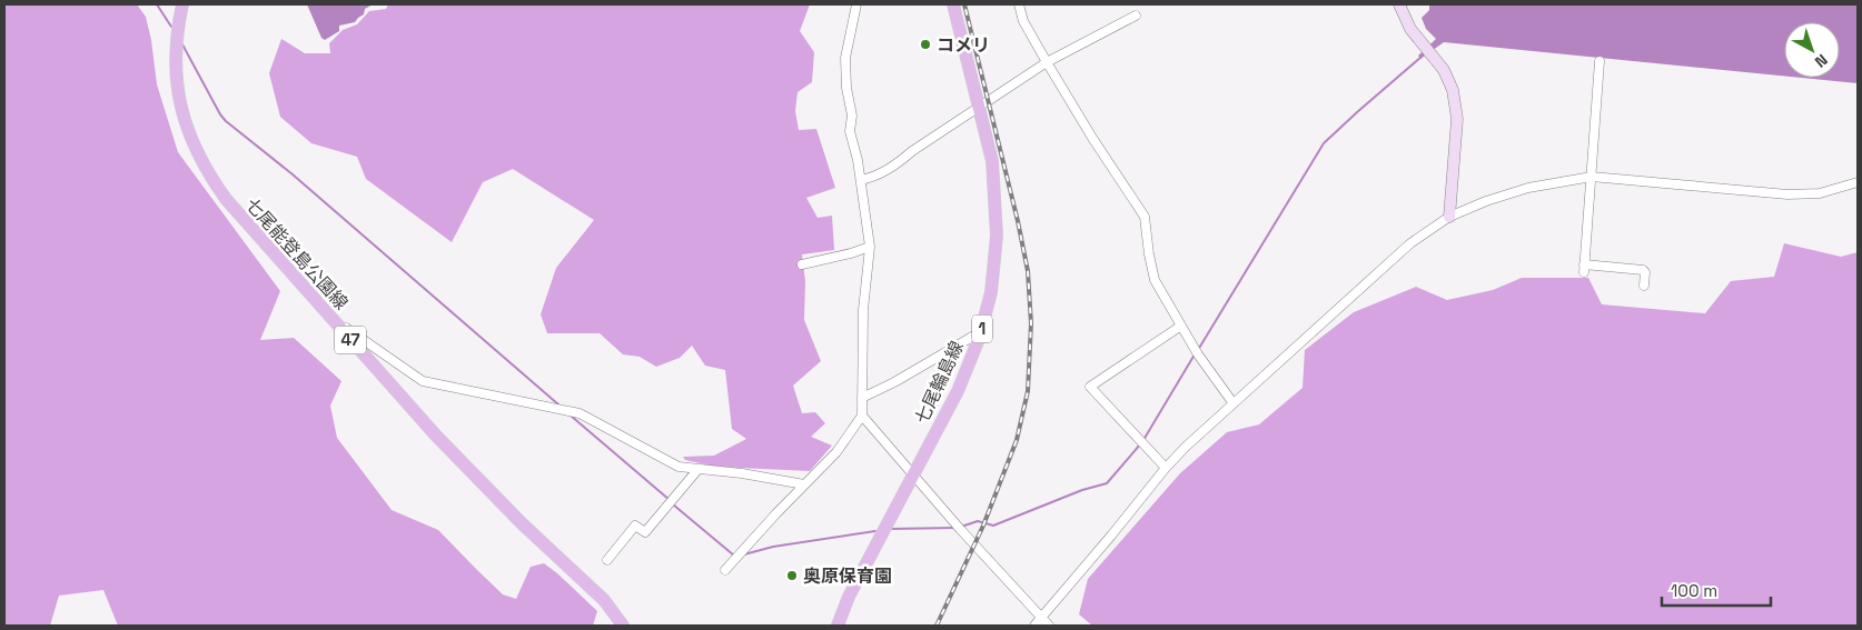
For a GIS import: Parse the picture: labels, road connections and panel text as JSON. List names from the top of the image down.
{
  "streets": {
    "main road": [
      "七尾能登島公園線",
      "1",
      "47",
      "七尾輪島線"
    ]
  },
  "places": ["コメリ", "奥原保育園"],
  "scale_bar": "100 m",
  "north": "bottom right"
}
